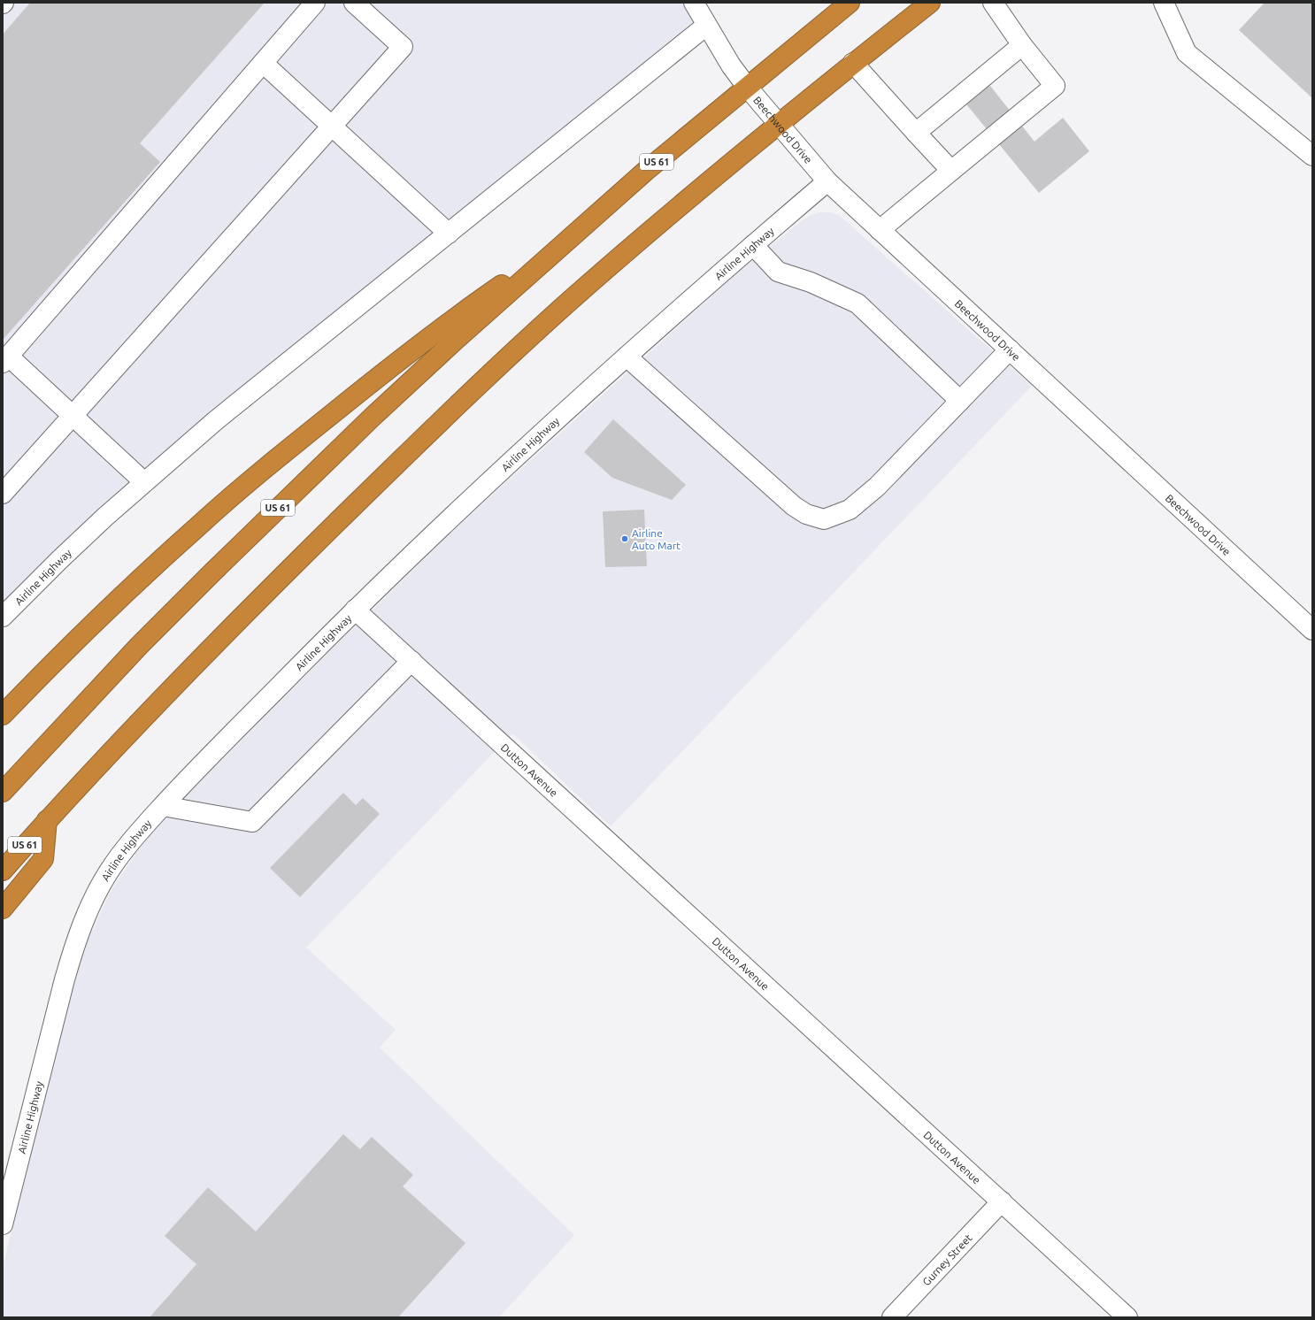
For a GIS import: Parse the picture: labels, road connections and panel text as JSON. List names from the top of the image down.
{
  "streets": {
    "highway": ["US 61"],
    "street": [
      "Beechwood Drive",
      "Airline Highway",
      "Dutton Avenue",
      "Gurney Street"
    ]
  },
  "crossings": [
    ["Beechwood Drive", "US 61"],
    ["Beechwood Drive", "Airline Highway"],
    ["Airline Highway", "Dutton Avenue"],
    ["Dutton Avenue", "Gurney Street"]
  ],
  "places": ["Airline Auto Mart"]
}
